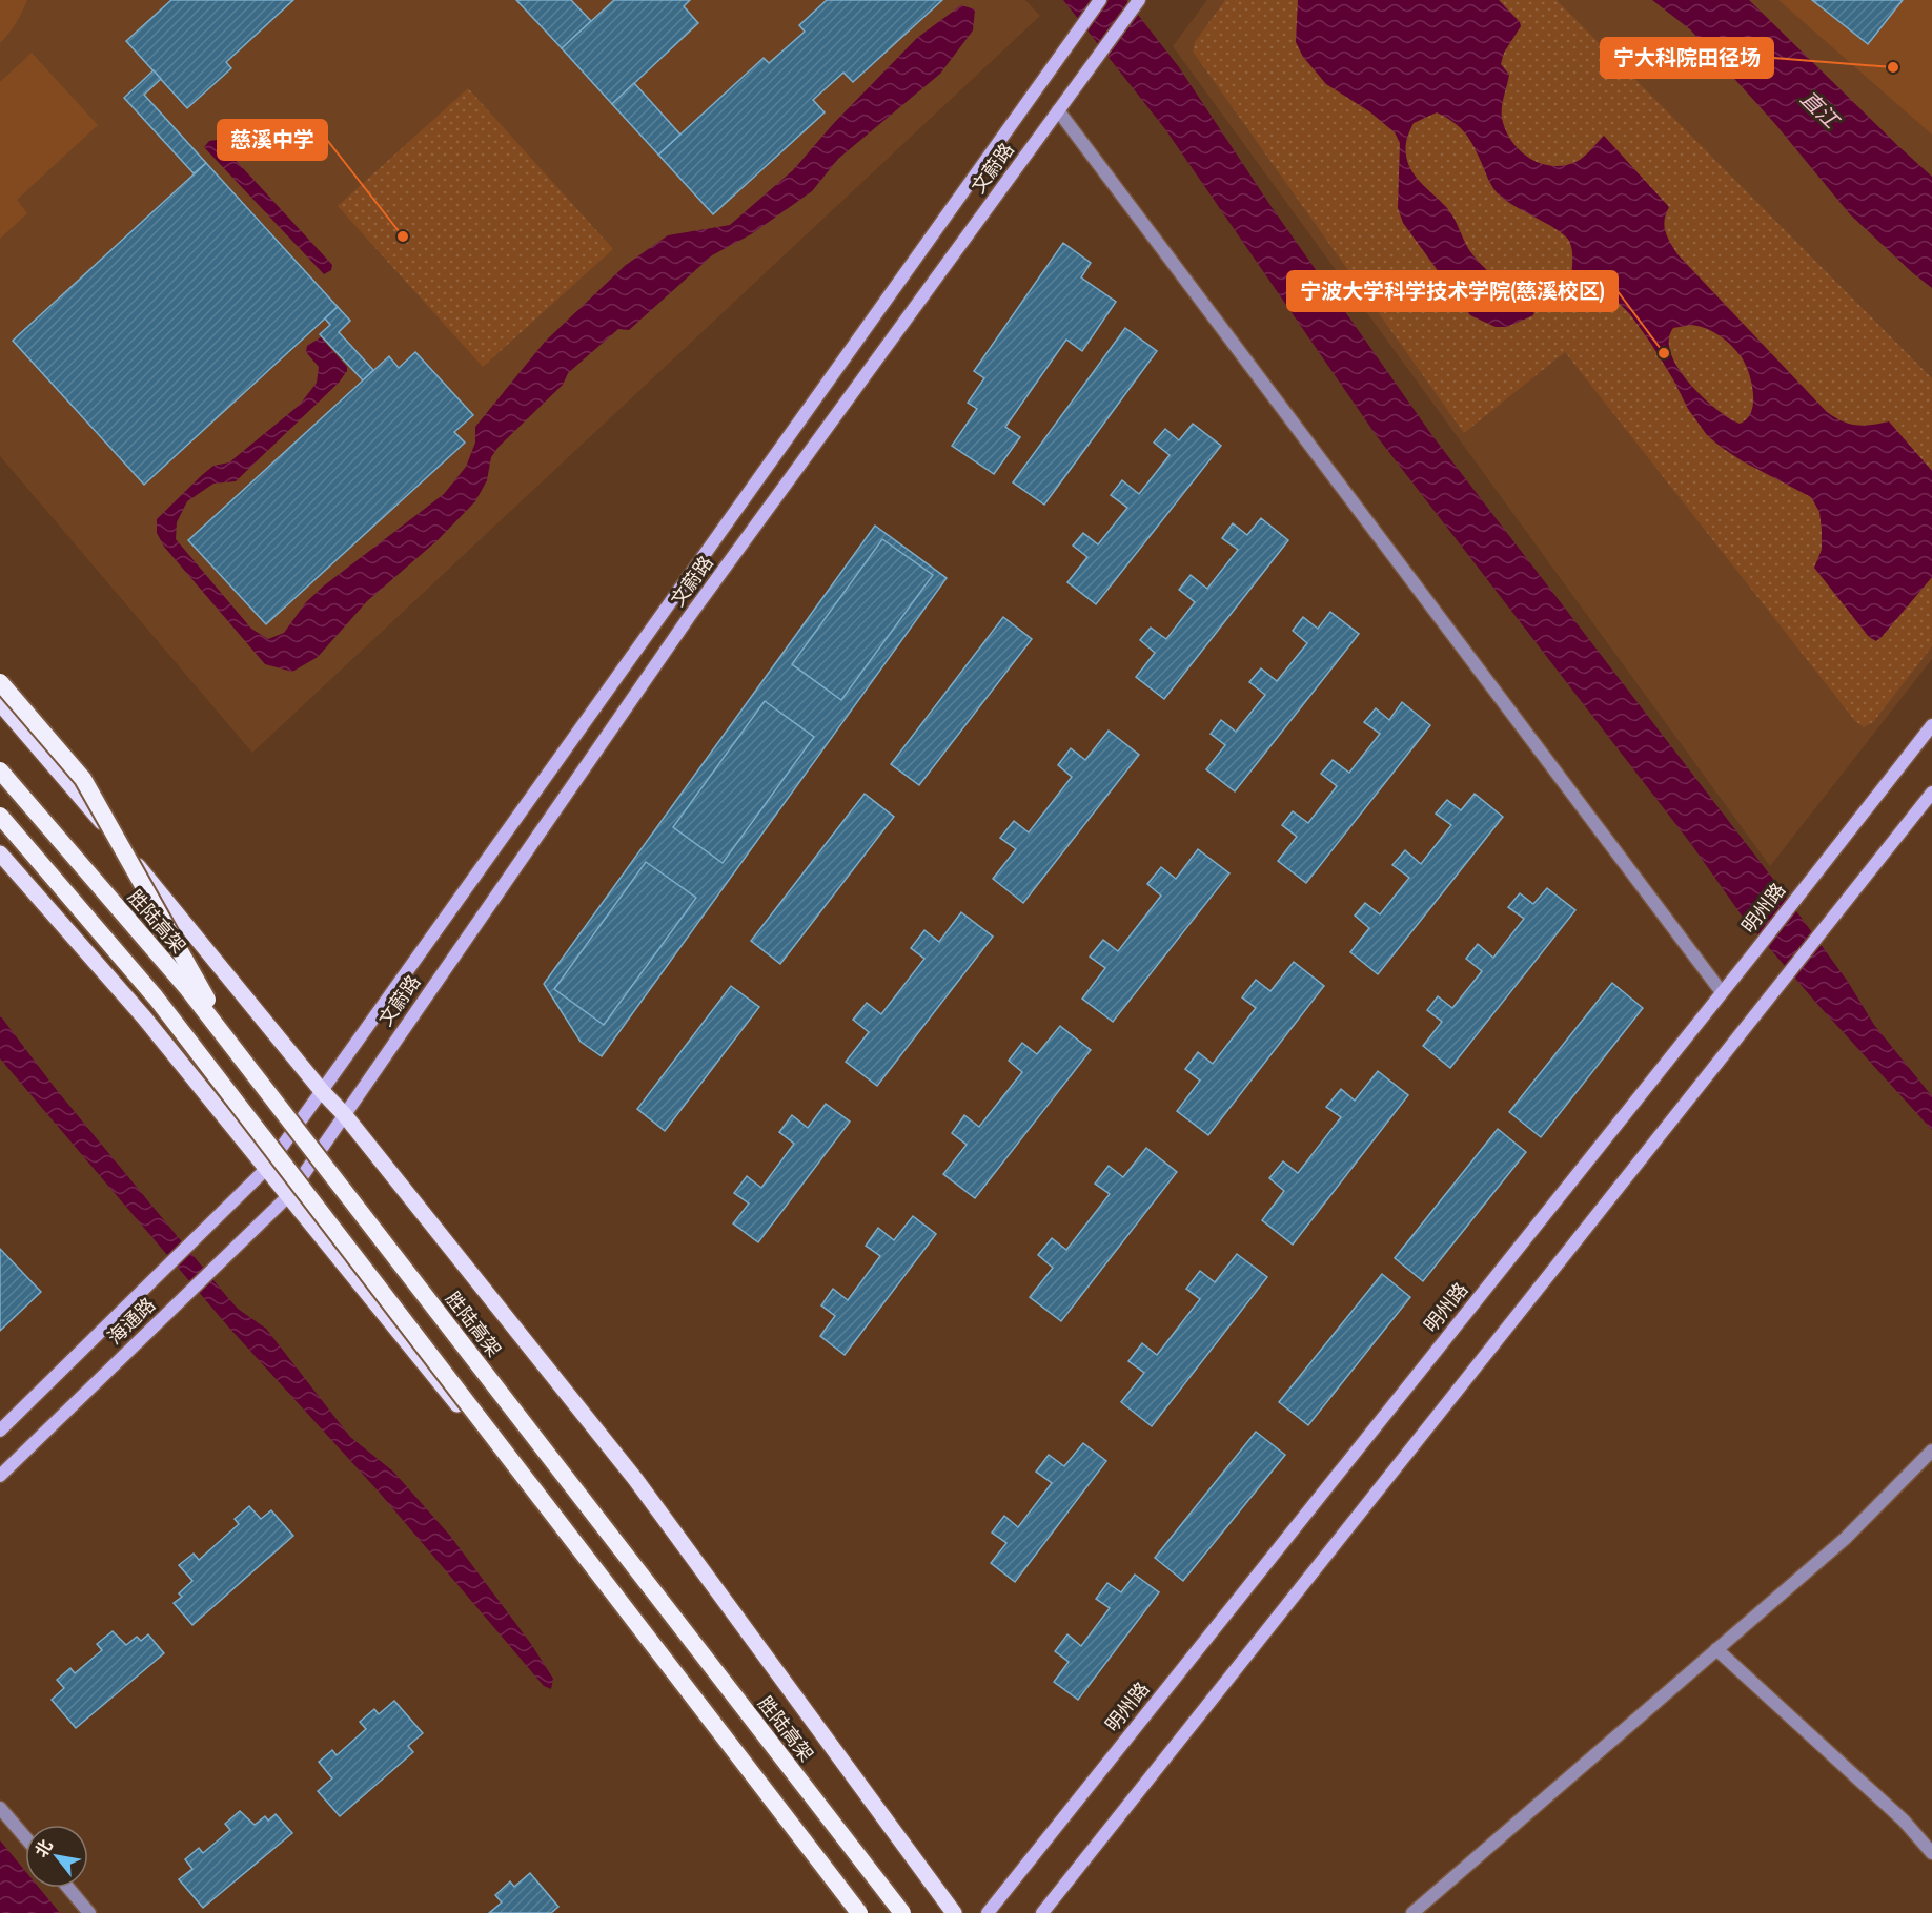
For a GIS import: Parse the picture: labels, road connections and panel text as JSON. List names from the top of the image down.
{
  "streets": {
    "highway": ["胜陆高架"],
    "main road": ["文蔚路", "明州路", "海通路"]
  },
  "crossings": [
    ["文蔚路", "海通路"]
  ],
  "water": ["直江"],
  "places": ["宁大科院田径场", "慈溪中学", "宁波大学科学技术学院(慈溪校区)"],
  "north": "top left"
}
